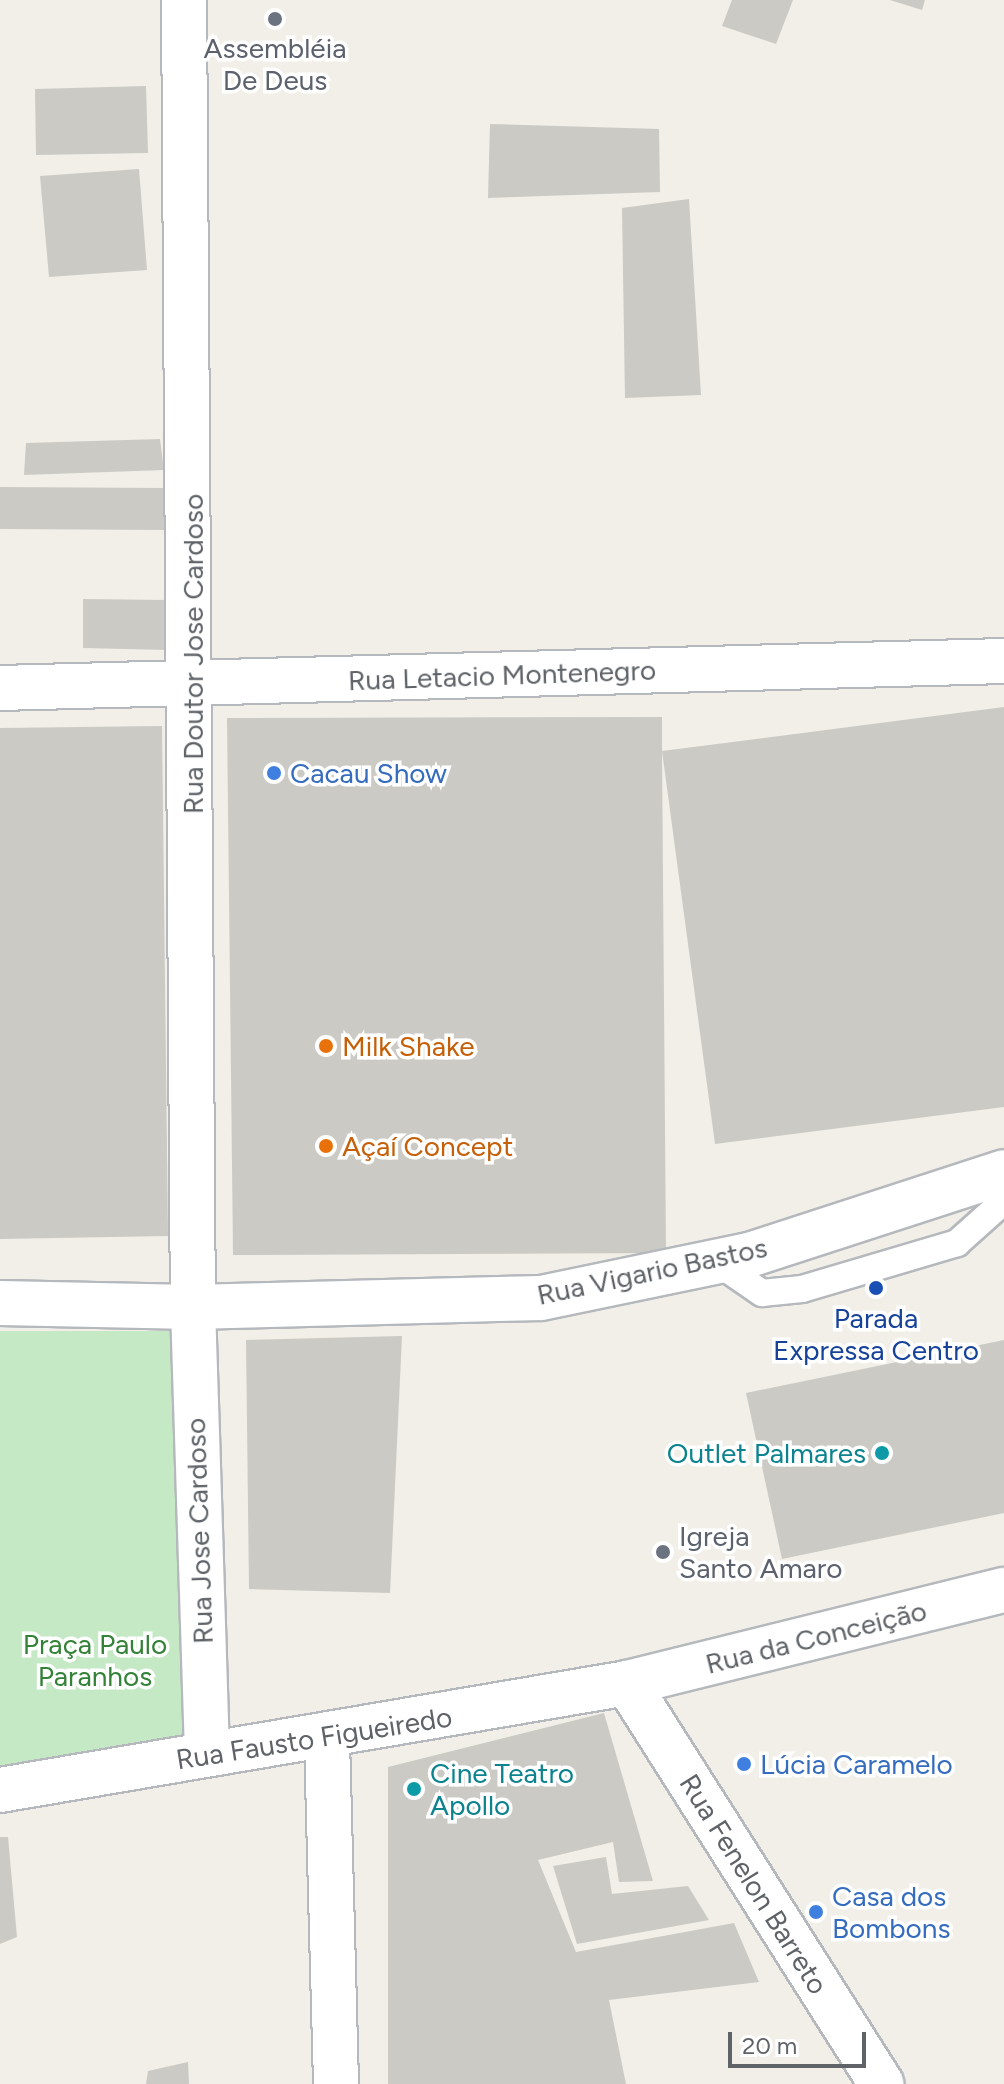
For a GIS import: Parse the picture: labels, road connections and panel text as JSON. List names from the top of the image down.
{
  "streets": {
    "street": [
      "Rua Doutor Jose Cardoso",
      "Rua Letacio Montenegro",
      "Rua Vigario Bastos",
      "Rua Jose Cardoso",
      "Rua da Conceição",
      "Rua Fausto Figueiredo",
      "Rua Fenelon Barreto"
    ]
  },
  "crossings": [
    ["Rua Doutor Jose Cardoso", "Rua Letacio Montenegro"],
    ["Rua Doutor Jose Cardoso", "Rua Vigario Bastos"],
    ["Rua Doutor Jose Cardoso", "Rua Jose Cardoso"],
    ["Rua Vigario Bastos", "Rua Jose Cardoso"],
    ["Rua Jose Cardoso", "Rua Fausto Figueiredo"],
    ["Rua da Conceição", "Rua Fausto Figueiredo"],
    ["Rua da Conceição", "Rua Fenelon Barreto"],
    ["Rua Fausto Figueiredo", "Rua Fenelon Barreto"]
  ],
  "parks": ["Praça Paulo Paranhos"],
  "places": [
    "Assembléia De Deus",
    "Cacau Show",
    "Milk Shake",
    "Açaí Concept",
    "Parada Expressa Centro",
    "Outlet Palmares",
    "Igreja Santo Amaro",
    "Lúcia Caramelo",
    "Cine Teatro Apollo",
    "Casa dos Bombons"
  ],
  "scale_bar": "20 m"
}
